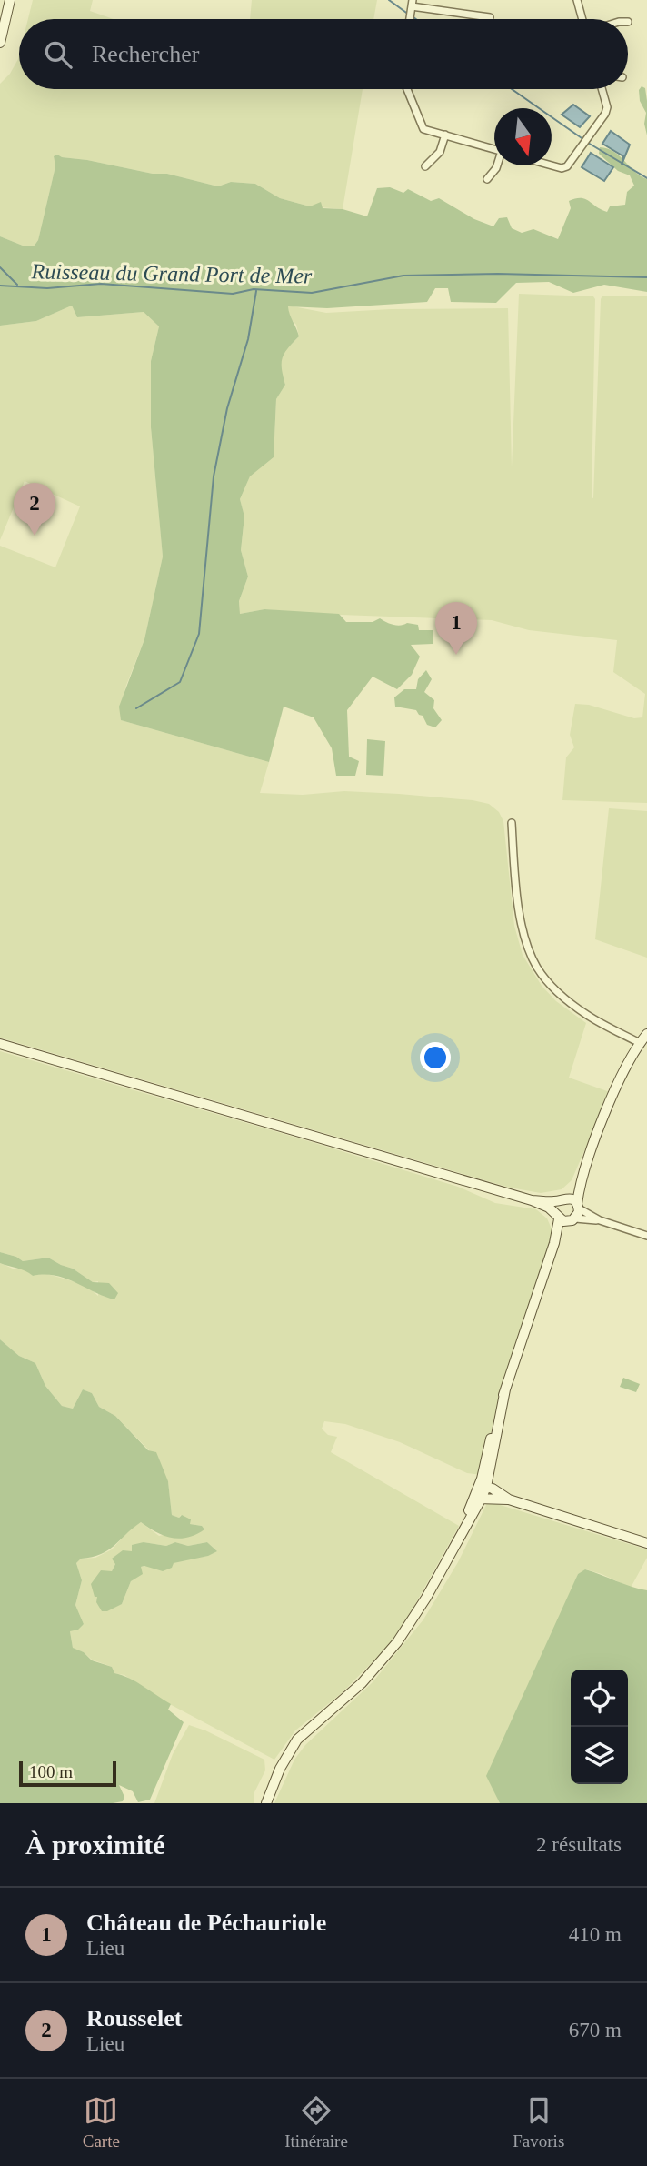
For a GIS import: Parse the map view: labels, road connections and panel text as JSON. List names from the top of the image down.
{
  "water": ["Ruisseau du Grand Port de Mer"],
  "scale_bar": "100 m",
  "north": "bottom",
  "page": {
    "search": "Rechercher",
    "pins": ["2", "1"],
    "scale": "100 m",
    "heading": ["À proximité", "2 résultats"],
    "list": [
      {
        "mark": "1",
        "name": "Château de Péchauriole",
        "note": "Lieu",
        "value": "410 m"
      },
      {
        "mark": "2",
        "name": "Rousselet",
        "note": "Lieu",
        "value": "670 m"
      }
    ],
    "nav": ["Carte", "Itinéraire", "Favoris"]
  }
}
